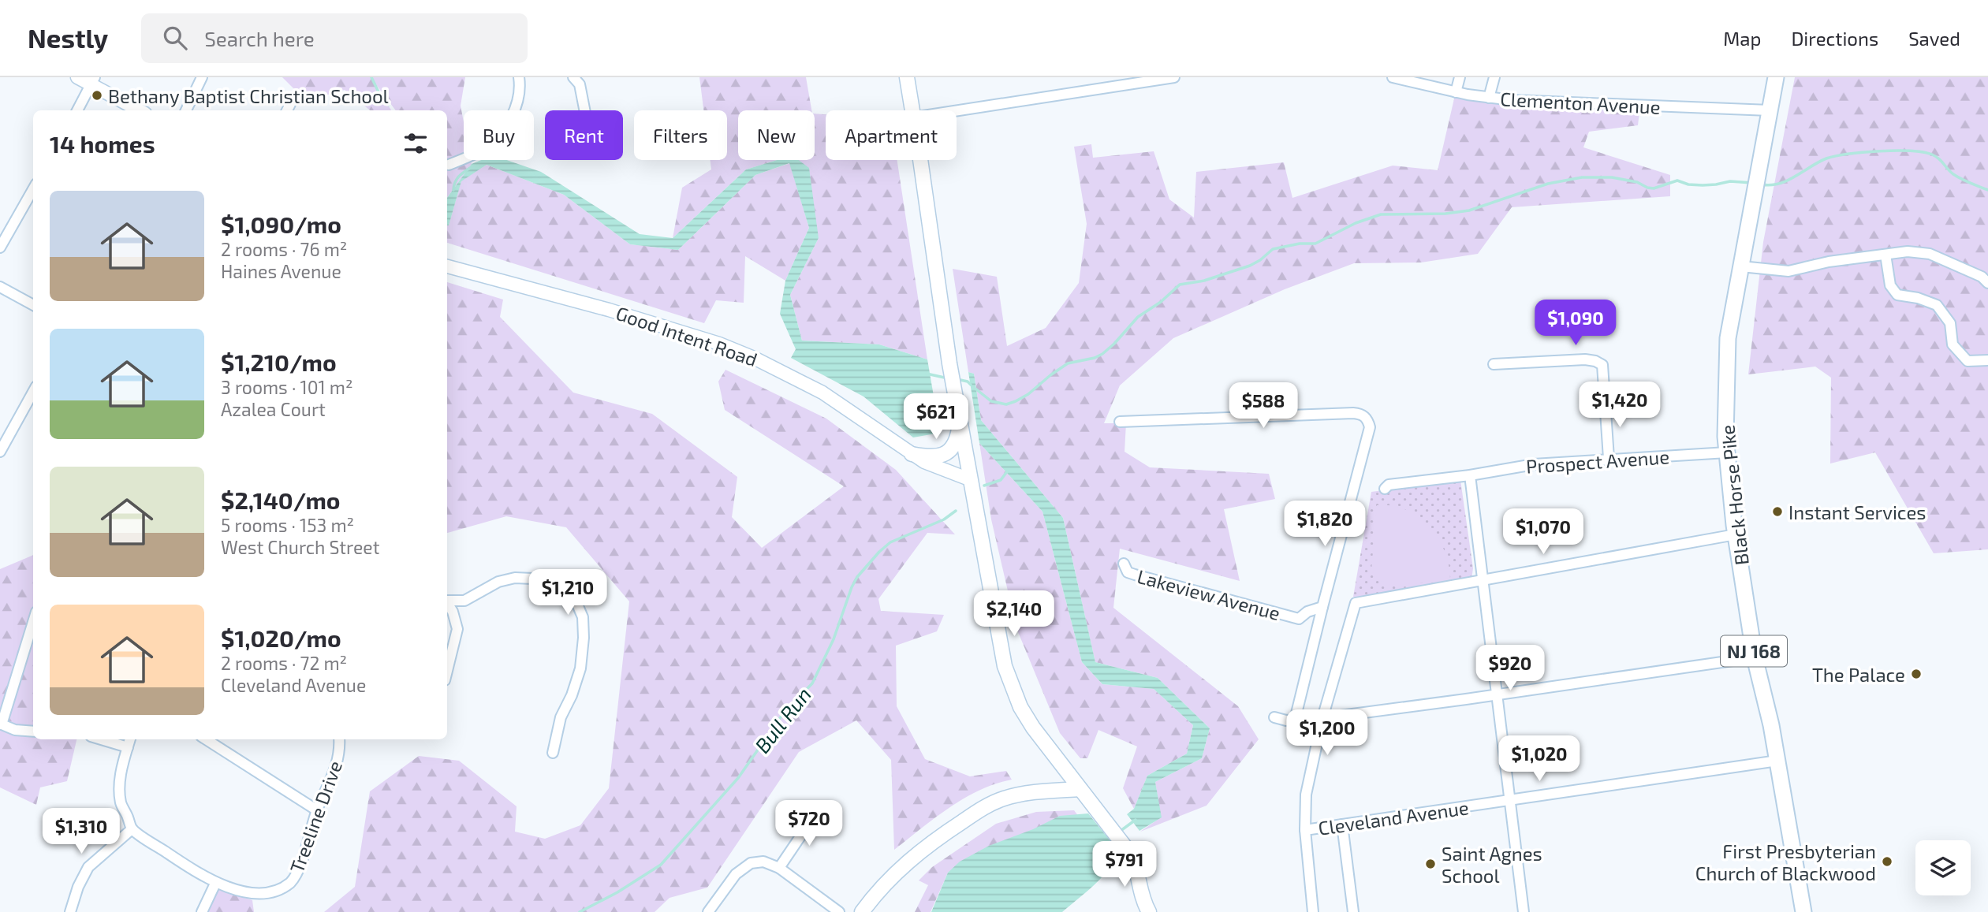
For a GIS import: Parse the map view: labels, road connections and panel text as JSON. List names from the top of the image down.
{
  "streets": {
    "main road": ["Black Horse Pike", "NJ 168"],
    "street": [
      "Clementon Avenue",
      "Good Intent Road",
      "Prospect Avenue",
      "Lakeview Avenue",
      "Treeline Drive",
      "Cleveland Avenue"
    ]
  },
  "crossings": [
    ["Clementon Avenue", "Black Horse Pike"],
    ["Prospect Avenue", "Black Horse Pike"],
    ["Black Horse Pike", "Cleveland Avenue"]
  ],
  "water": ["Bull Run"],
  "places": [
    "Bethany Baptist Christian School",
    "Instant Services",
    "The Palace",
    "First Presbyterian Church of Blackwood",
    "Saint Agnes School"
  ],
  "page": {
    "header": "Nestly",
    "search": "Search here",
    "nav": ["Map", "Directions", "Saved"],
    "chip": [
      "Buy",
      "Rent",
      "Filters",
      "New",
      "Apartment"
    ],
    "heading": "14 homes",
    "list": [
      {
        "name": "$1,090/mo",
        "note": "2 rooms · 76 m² · Haines Avenue"
      },
      {
        "name": "$1,210/mo",
        "note": "3 rooms · 101 m² · Azalea Court"
      },
      {
        "name": "$2,140/mo",
        "note": "5 rooms · 153 m² · West Church Street"
      },
      {
        "name": "$1,020/mo",
        "note": "2 rooms · 72 m² · Cleveland Avenue"
      }
    ],
    "price": [
      "$1,090",
      "$1,420",
      "$588",
      "$621",
      "$1,820",
      "$1,070",
      "$1,210",
      "$2,140",
      "$920",
      "$1,200",
      "$1,020",
      "$720",
      "$1,310",
      "$791"
    ]
  }
}
